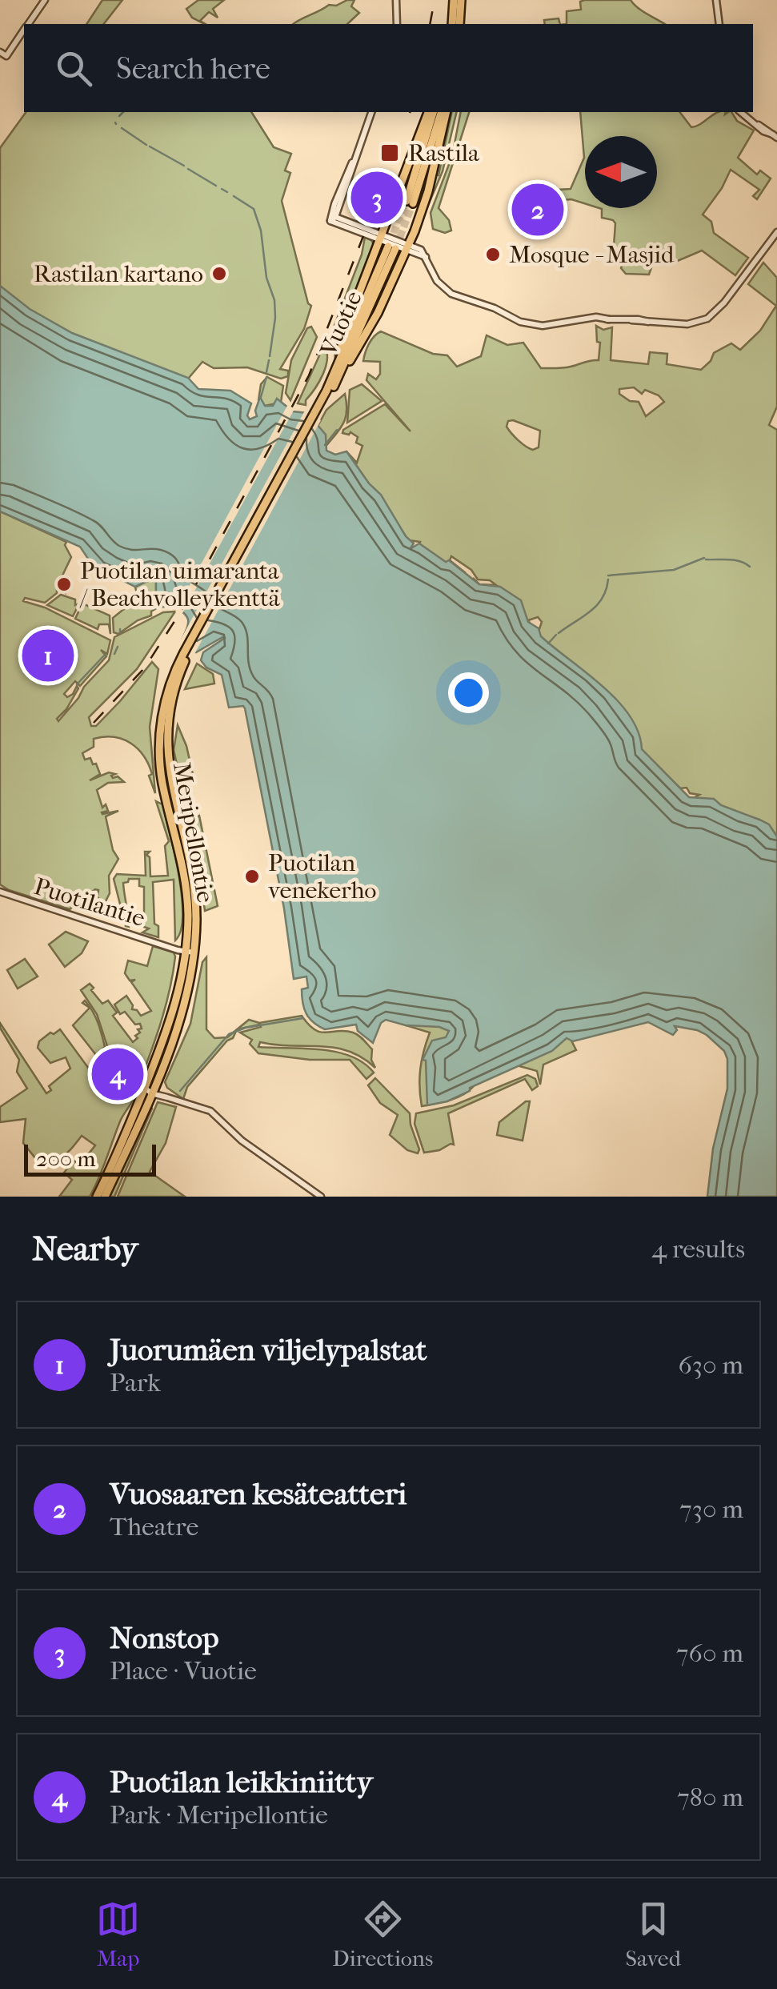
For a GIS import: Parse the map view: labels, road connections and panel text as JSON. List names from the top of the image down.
{
  "streets": {
    "main road": ["Vuotie", "Meripellontie"],
    "street": ["Puotilantie"]
  },
  "crossings": [
    ["Vuotie", "Meripellontie"],
    ["Meripellontie", "Puotilantie"]
  ],
  "places": {
    "transit": ["Rastila"],
    "other": [
      "Mosque - Masjid",
      "Rastilan kartano",
      "Puotilan uimaranta / Beachvolleykenttä",
      "Puotilan venekerho"
    ]
  },
  "scale_bar": "200 m",
  "north": "left",
  "page": {
    "search": "Search here",
    "pins": [
      "3",
      "2",
      "1",
      "4"
    ],
    "scale": "200 m",
    "heading": ["Nearby", "4 results"],
    "list": [
      {
        "mark": "1",
        "name": "Juorumäen viljelypalstat",
        "note": "Park",
        "value": "630 m"
      },
      {
        "mark": "2",
        "name": "Vuosaaren kesäteatteri",
        "note": "Theatre",
        "value": "730 m"
      },
      {
        "mark": "3",
        "name": "Nonstop",
        "note": "Place · Vuotie",
        "value": "760 m"
      },
      {
        "mark": "4",
        "name": "Puotilan leikkiniitty",
        "note": "Park · Meripellontie",
        "value": "780 m"
      }
    ],
    "nav": ["Map", "Directions", "Saved"]
  }
}
